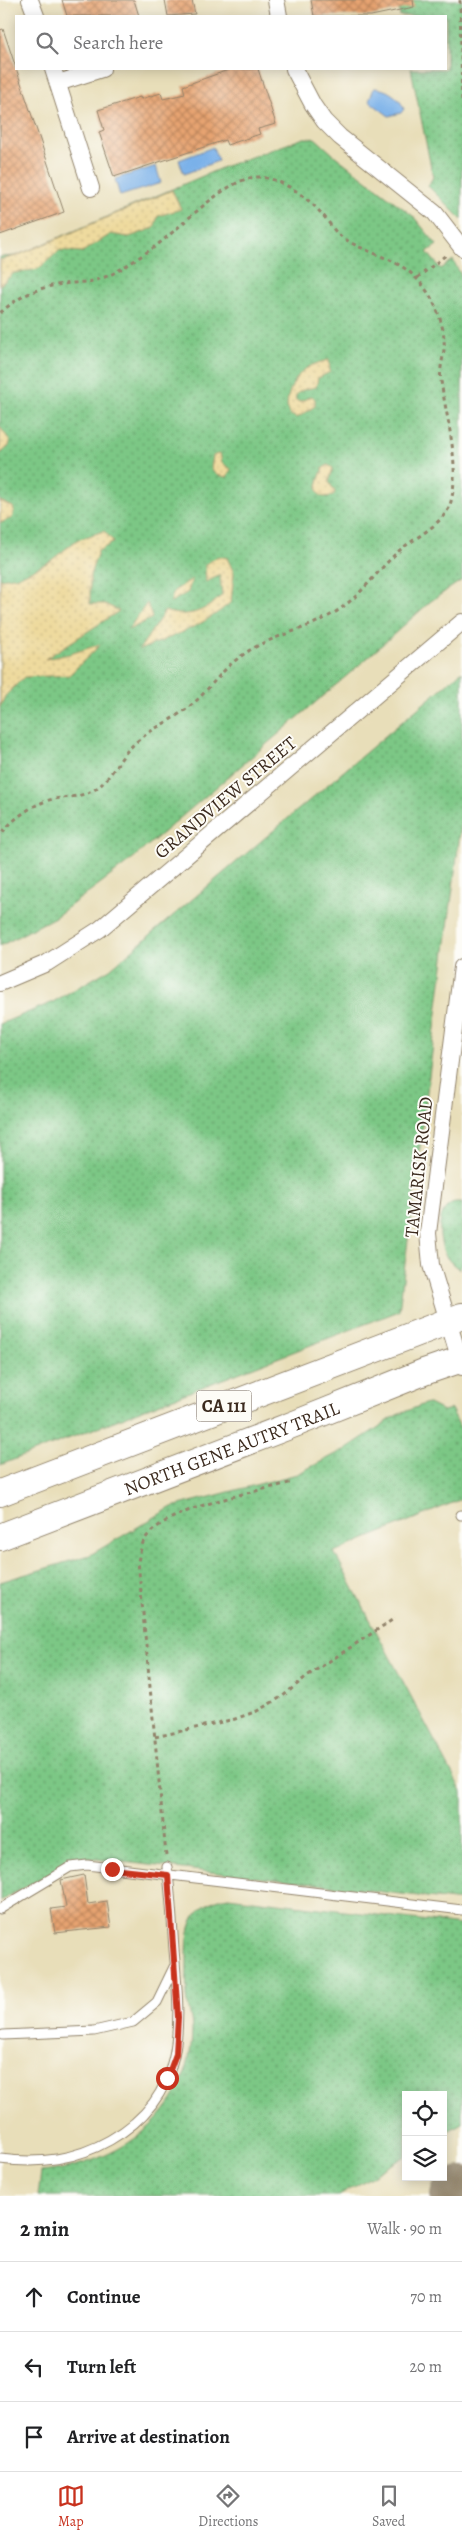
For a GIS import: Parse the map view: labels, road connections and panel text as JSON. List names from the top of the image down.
{
  "streets": {
    "main road": ["CA 111", "NORTH GENE AUTRY TRAIL"],
    "street": ["GRANDVIEW STREET", "TAMARISK ROAD"]
  },
  "crossings": [
    ["TAMARISK ROAD", "CA 111"],
    ["TAMARISK ROAD", "NORTH GENE AUTRY TRAIL"]
  ],
  "page": {
    "search": "Search here",
    "heading": ["2 min", "Walk · 90 m"],
    "list": [
      ["Continue", "70 m"],
      ["Turn left", "20 m"],
      "Arrive at destination"
    ],
    "nav": ["Map", "Directions", "Saved"]
  }
}
